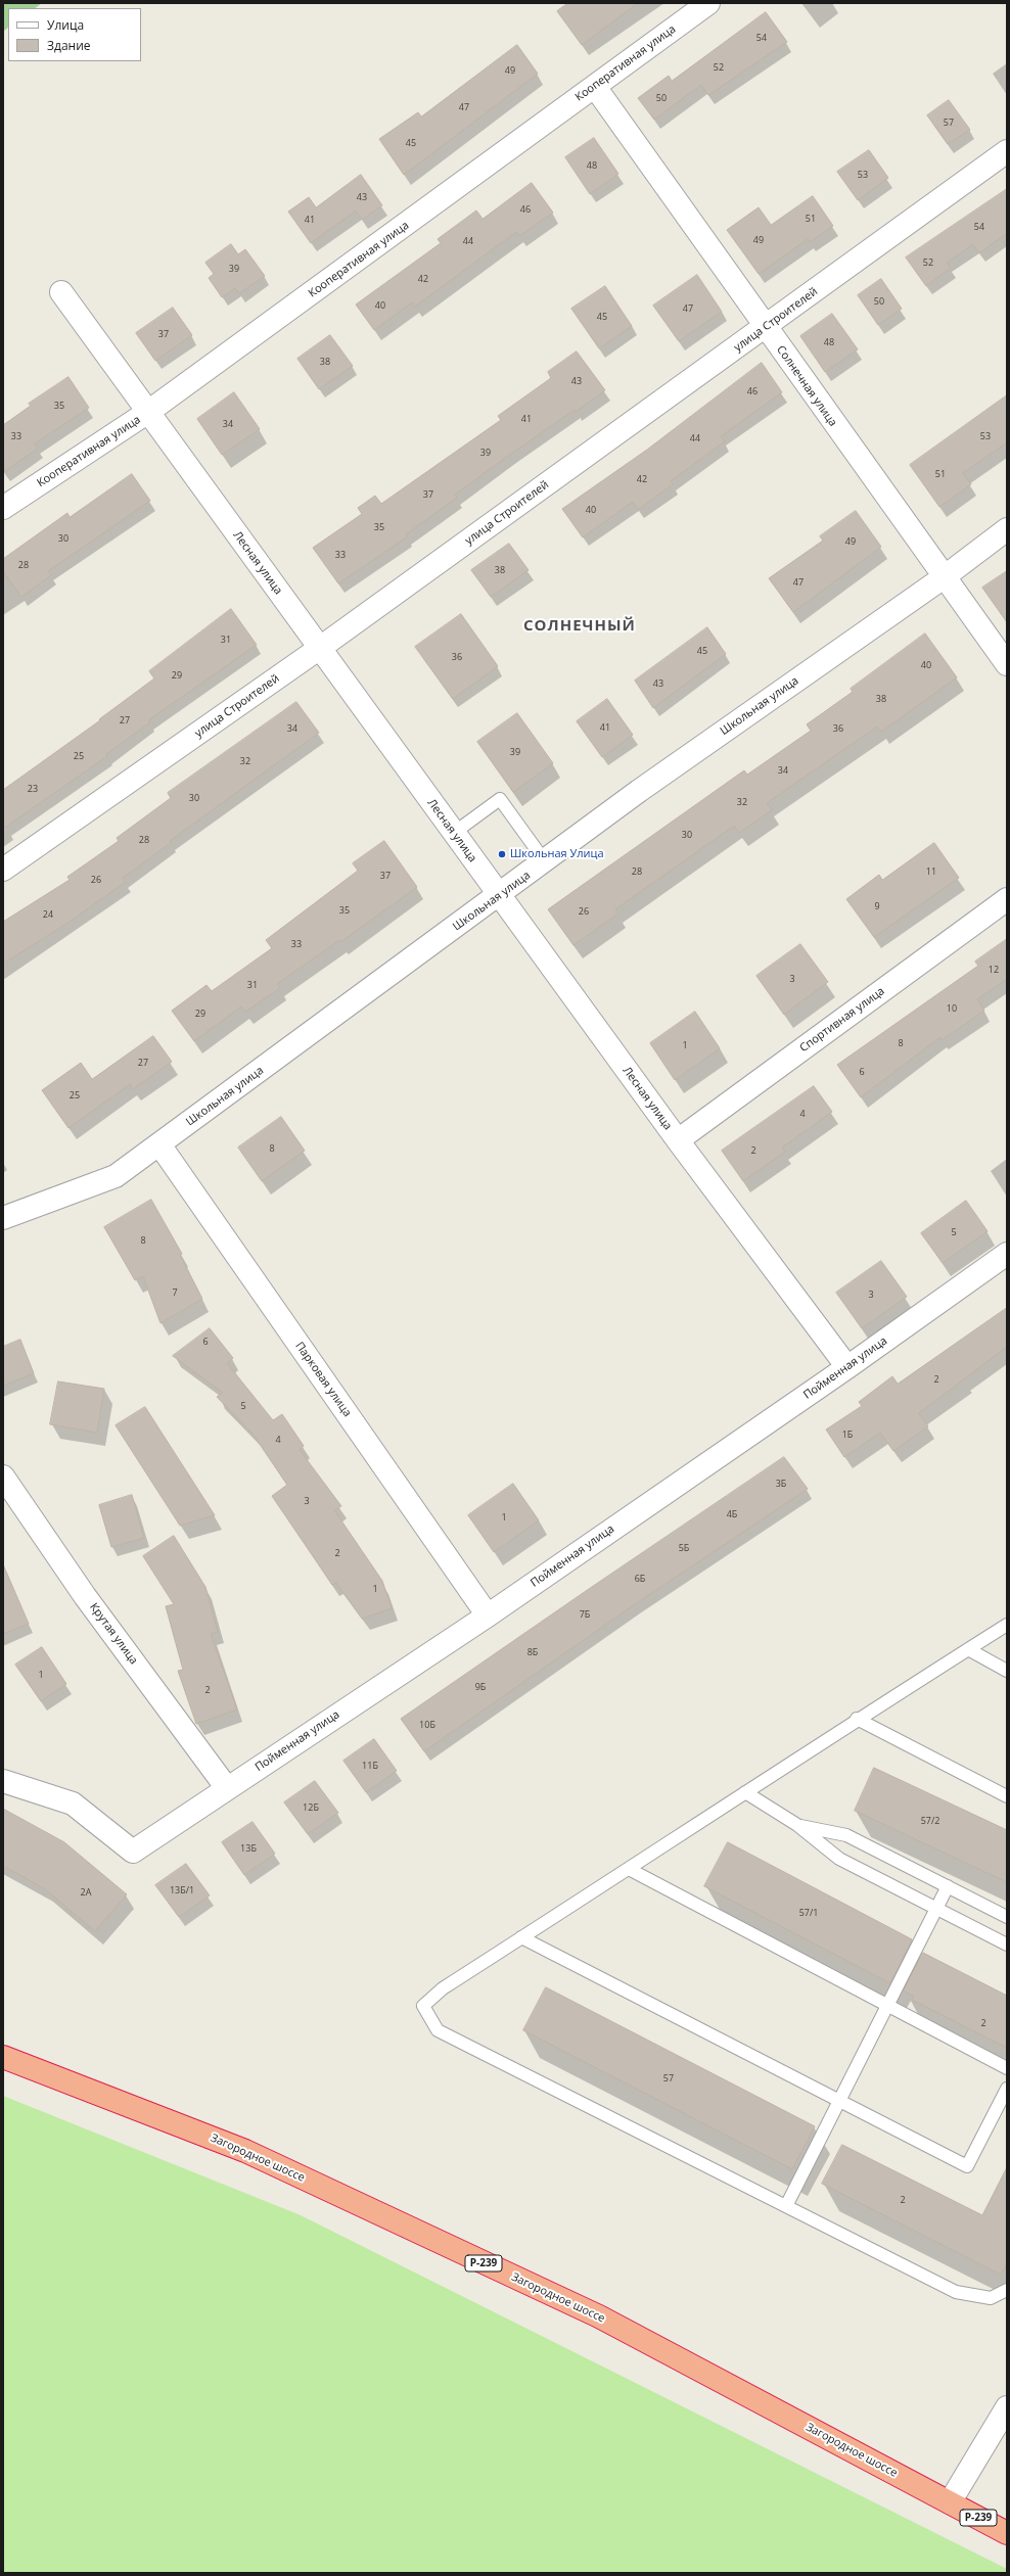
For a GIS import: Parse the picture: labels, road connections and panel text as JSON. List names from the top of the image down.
{
  "streets": {
    "highway": ["Загородное шоссе", "Р-239"],
    "street": [
      "Кооперативная улица",
      "улица Строителей",
      "Солнечная улица",
      "Лесная улица",
      "Школьная улица",
      "Спортивная улица",
      "Пойменная улица",
      "Парковая улица",
      "Крутая улица"
    ]
  },
  "crossings": [
    ["Кооперативная улица", "Солнечная улица"],
    ["Кооперативная улица", "Лесная улица"],
    ["улица Строителей", "Солнечная улица"],
    ["улица Строителей", "Лесная улица"],
    ["Солнечная улица", "Школьная улица"],
    ["Лесная улица", "Школьная улица"],
    ["Лесная улица", "Спортивная улица"],
    ["Лесная улица", "Пойменная улица"],
    ["Школьная улица", "Парковая улица"],
    ["Пойменная улица", "Парковая улица"],
    ["Пойменная улица", "Крутая улица"]
  ],
  "districts": ["СОЛНЕЧНЫЙ"],
  "places": ["Школьная Улица"],
  "house_numbers": [
    "54",
    "52",
    "49",
    "50",
    "47",
    "57",
    "45",
    "48",
    "53",
    "43",
    "46",
    "51",
    "41",
    "54",
    "49",
    "44",
    "52",
    "39",
    "42",
    "50",
    "40",
    "47",
    "45",
    "37",
    "48",
    "38",
    "43",
    "46",
    "35",
    "41",
    "34",
    "33",
    "53",
    "44",
    "39",
    "51",
    "42",
    "37",
    "40",
    "35",
    "30",
    "49",
    "33",
    "28",
    "38",
    "47",
    "31",
    "45",
    "36",
    "40",
    "29",
    "43",
    "38",
    "27",
    "41",
    "34",
    "36",
    "39",
    "25",
    "32",
    "34",
    "23",
    "30",
    "32",
    "30",
    "28",
    "28",
    "11",
    "37",
    "26",
    "9",
    "35",
    "26",
    "24",
    "33",
    "12",
    "3",
    "31",
    "10",
    "29",
    "8",
    "1",
    "27",
    "6",
    "25",
    "4",
    "8",
    "2",
    "5",
    "8",
    "7",
    "3",
    "6",
    "2",
    "5",
    "1Б",
    "4",
    "3Б",
    "3",
    "4Б",
    "1",
    "5Б",
    "2",
    "6Б",
    "1",
    "7Б",
    "8Б",
    "1",
    "9Б",
    "2",
    "10Б",
    "11Б",
    "12Б",
    "57/2",
    "13Б",
    "13Б/1",
    "2А",
    "57/1",
    "2",
    "57",
    "2"
  ],
  "legend": ["Улица", "Здание"]
}
